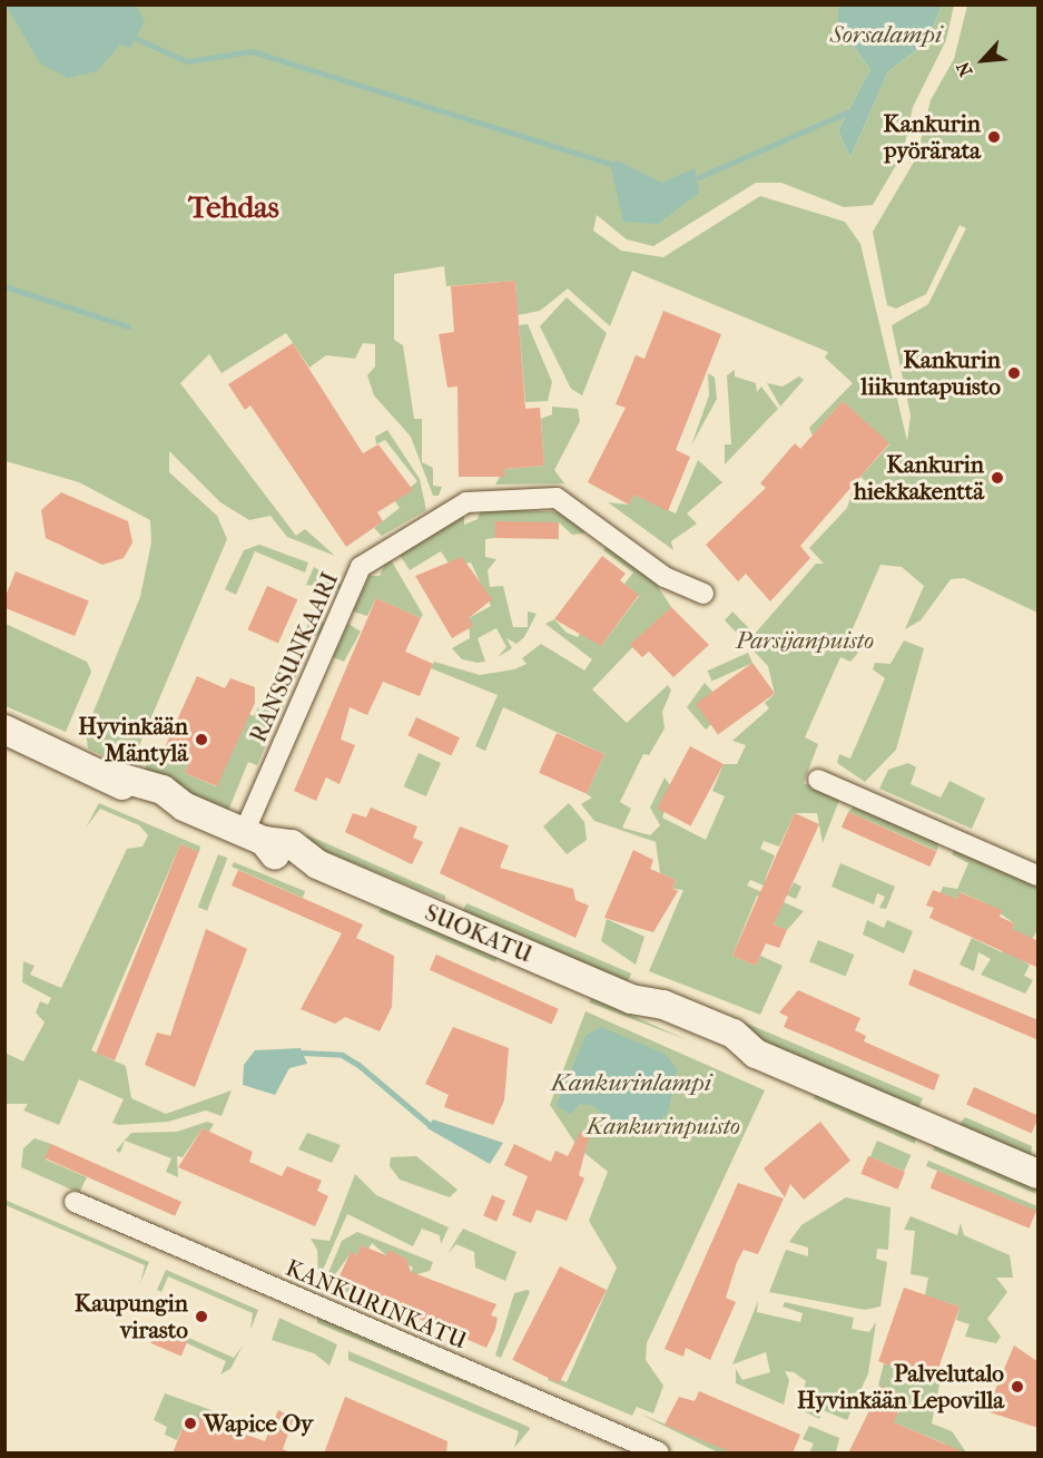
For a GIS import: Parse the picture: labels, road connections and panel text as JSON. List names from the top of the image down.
{
  "streets": {
    "street": ["RANSSUNKAARI", "SUOKATU", "KANKURINKATU"]
  },
  "crossings": [
    ["RANSSUNKAARI", "SUOKATU"]
  ],
  "districts": ["Tehdas"],
  "water": ["Sorsalampi", "Kankurinlampi"],
  "parks": ["Parsijanpuisto", "Kankurinpuisto"],
  "places": [
    "Kankurin pyörärata",
    "Kankurin liikuntapuisto",
    "Kankurin hiekkakenttä",
    "Hyvinkään Mäntylä",
    "Kaupungin virasto",
    "Palvelutalo Hyvinkään Lepovilla",
    "Wapice Oy"
  ],
  "north": "bottom left"
}
